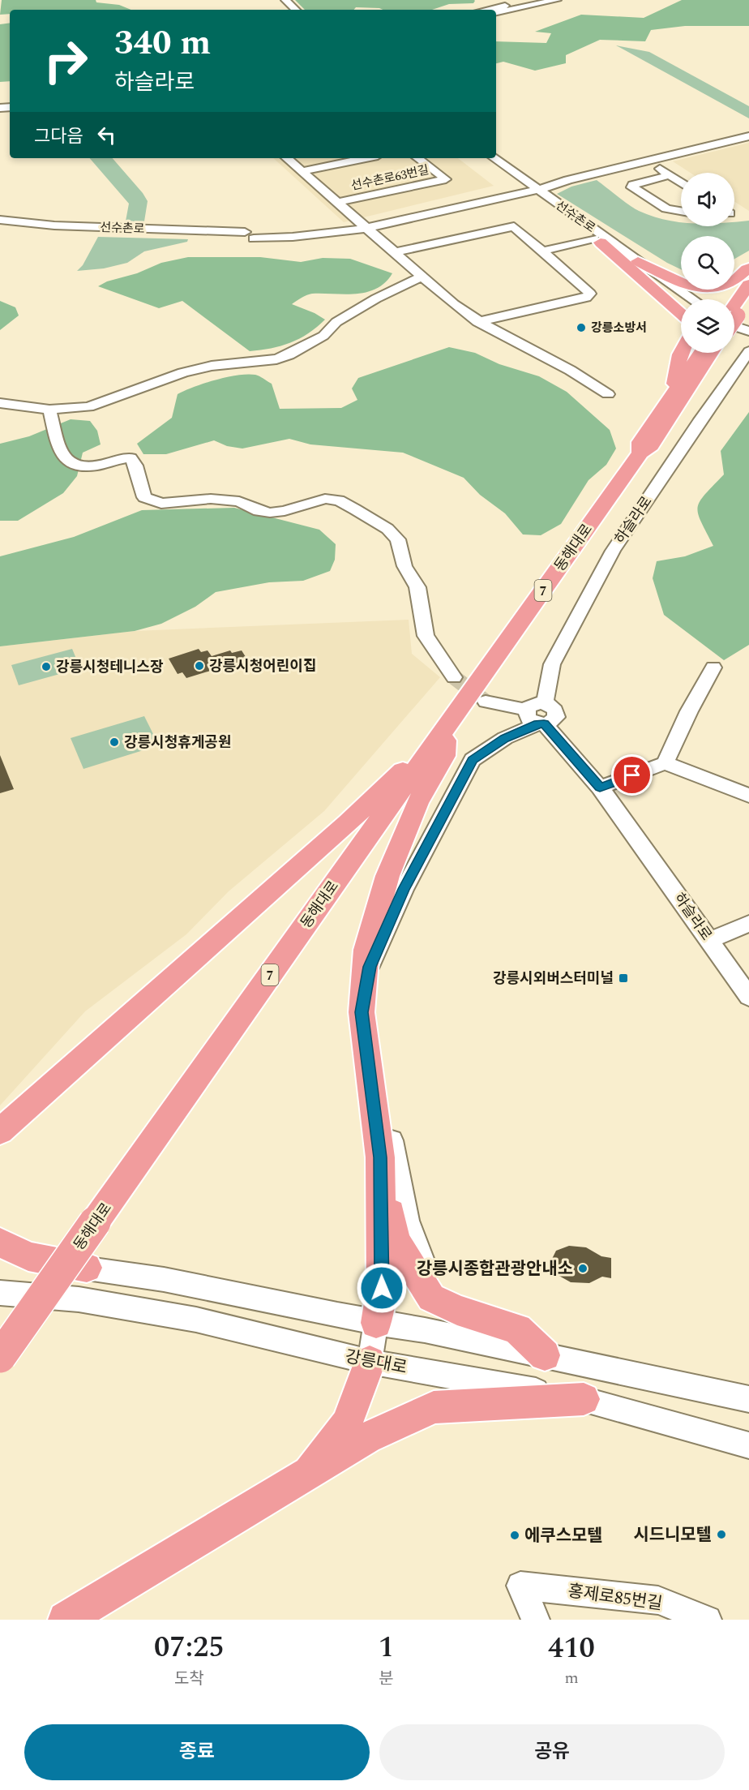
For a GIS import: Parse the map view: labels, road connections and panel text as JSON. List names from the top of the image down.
{
  "streets": {
    "main road": ["동해대로", "7"],
    "street": [
      "선수촌로63번길",
      "선수촌로",
      "하슬라로",
      "강릉대로",
      "홍제로85번길"
    ]
  },
  "crossings": [
    ["선수촌로63번길", "선수촌로"]
  ],
  "places": {
    "other": [
      "강릉소방서",
      "강릉시청어린이집",
      "강릉시청테니스장",
      "강릉시청휴게공원",
      "강릉시종합관광안내소",
      "시드니모텔",
      "에쿠스모텔"
    ],
    "transit": ["강릉시외버스터미널"]
  },
  "page": {
    "turn": ["340 m", "하슬라로"],
    "then": "그다음",
    "eta": [
      "07:25",
      "도착",
      "1",
      "분",
      "410",
      "m"
    ],
    "buttons": ["종료", "공유"]
  }
}
